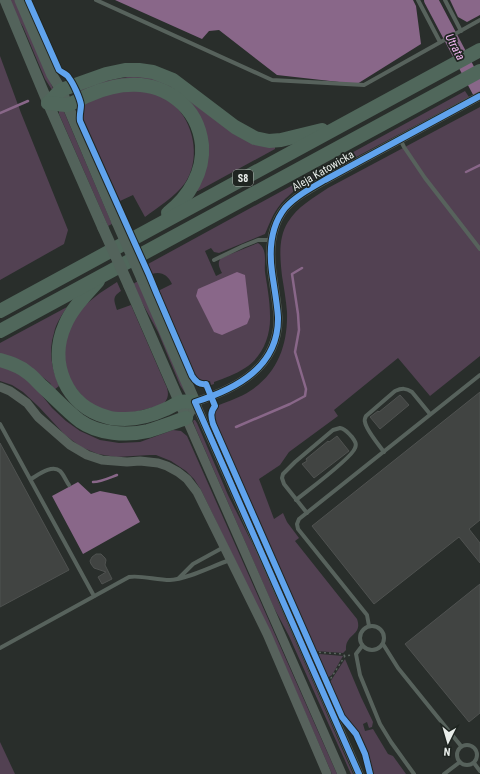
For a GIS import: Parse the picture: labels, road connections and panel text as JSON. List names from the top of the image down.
{
  "streets": {
    "highway": ["S8"],
    "street": ["Aleja Katowicka"]
  },
  "water": ["Utrata"],
  "north": "bottom"
}
